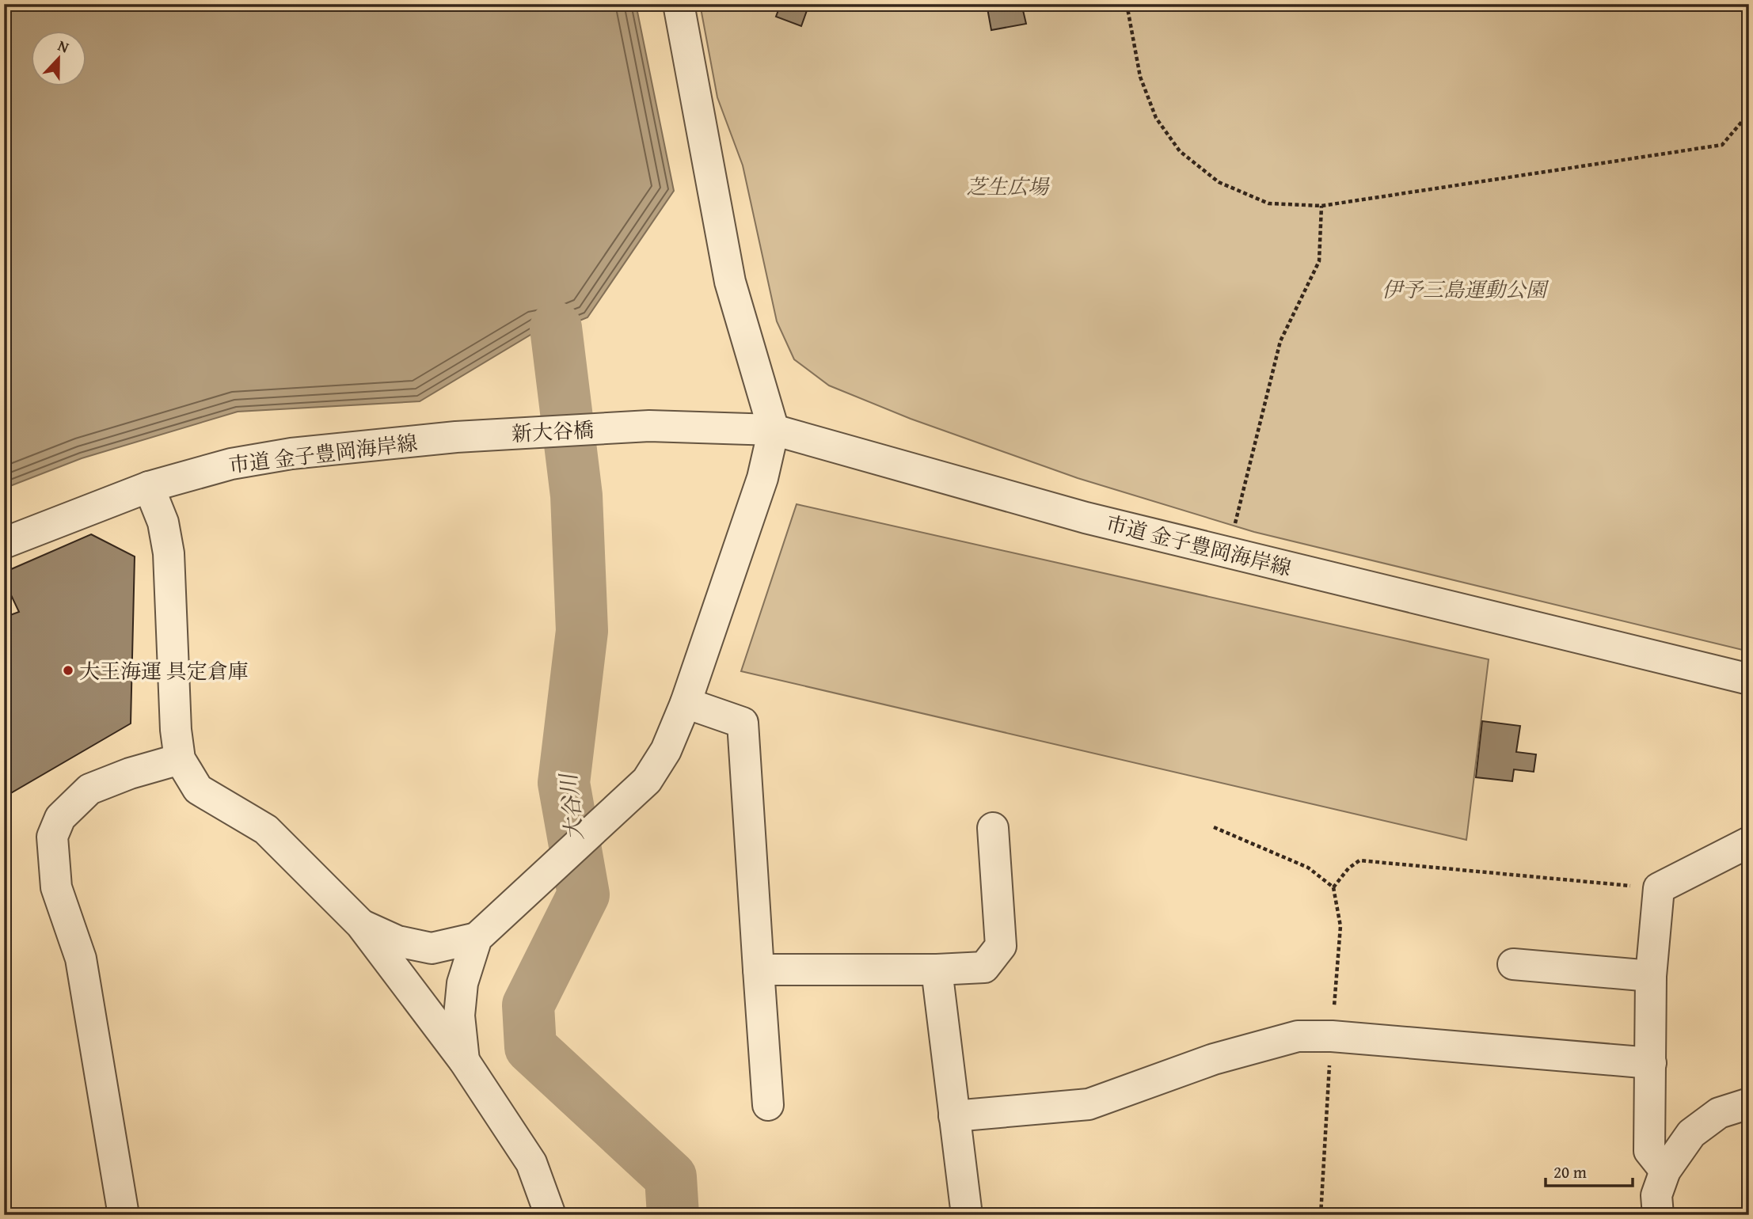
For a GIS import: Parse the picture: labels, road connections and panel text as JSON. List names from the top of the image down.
{
  "streets": {
    "street": ["新大谷橋", "市道 金子豊岡海岸線"]
  },
  "crossings": [
    ["新大谷橋", "市道 金子豊岡海岸線"]
  ],
  "water": ["大谷川"],
  "parks": ["芝生広場", "伊予三島運動公園"],
  "places": ["大王海運 具定倉庫"],
  "scale_bar": "20 m",
  "north": "top"
}
